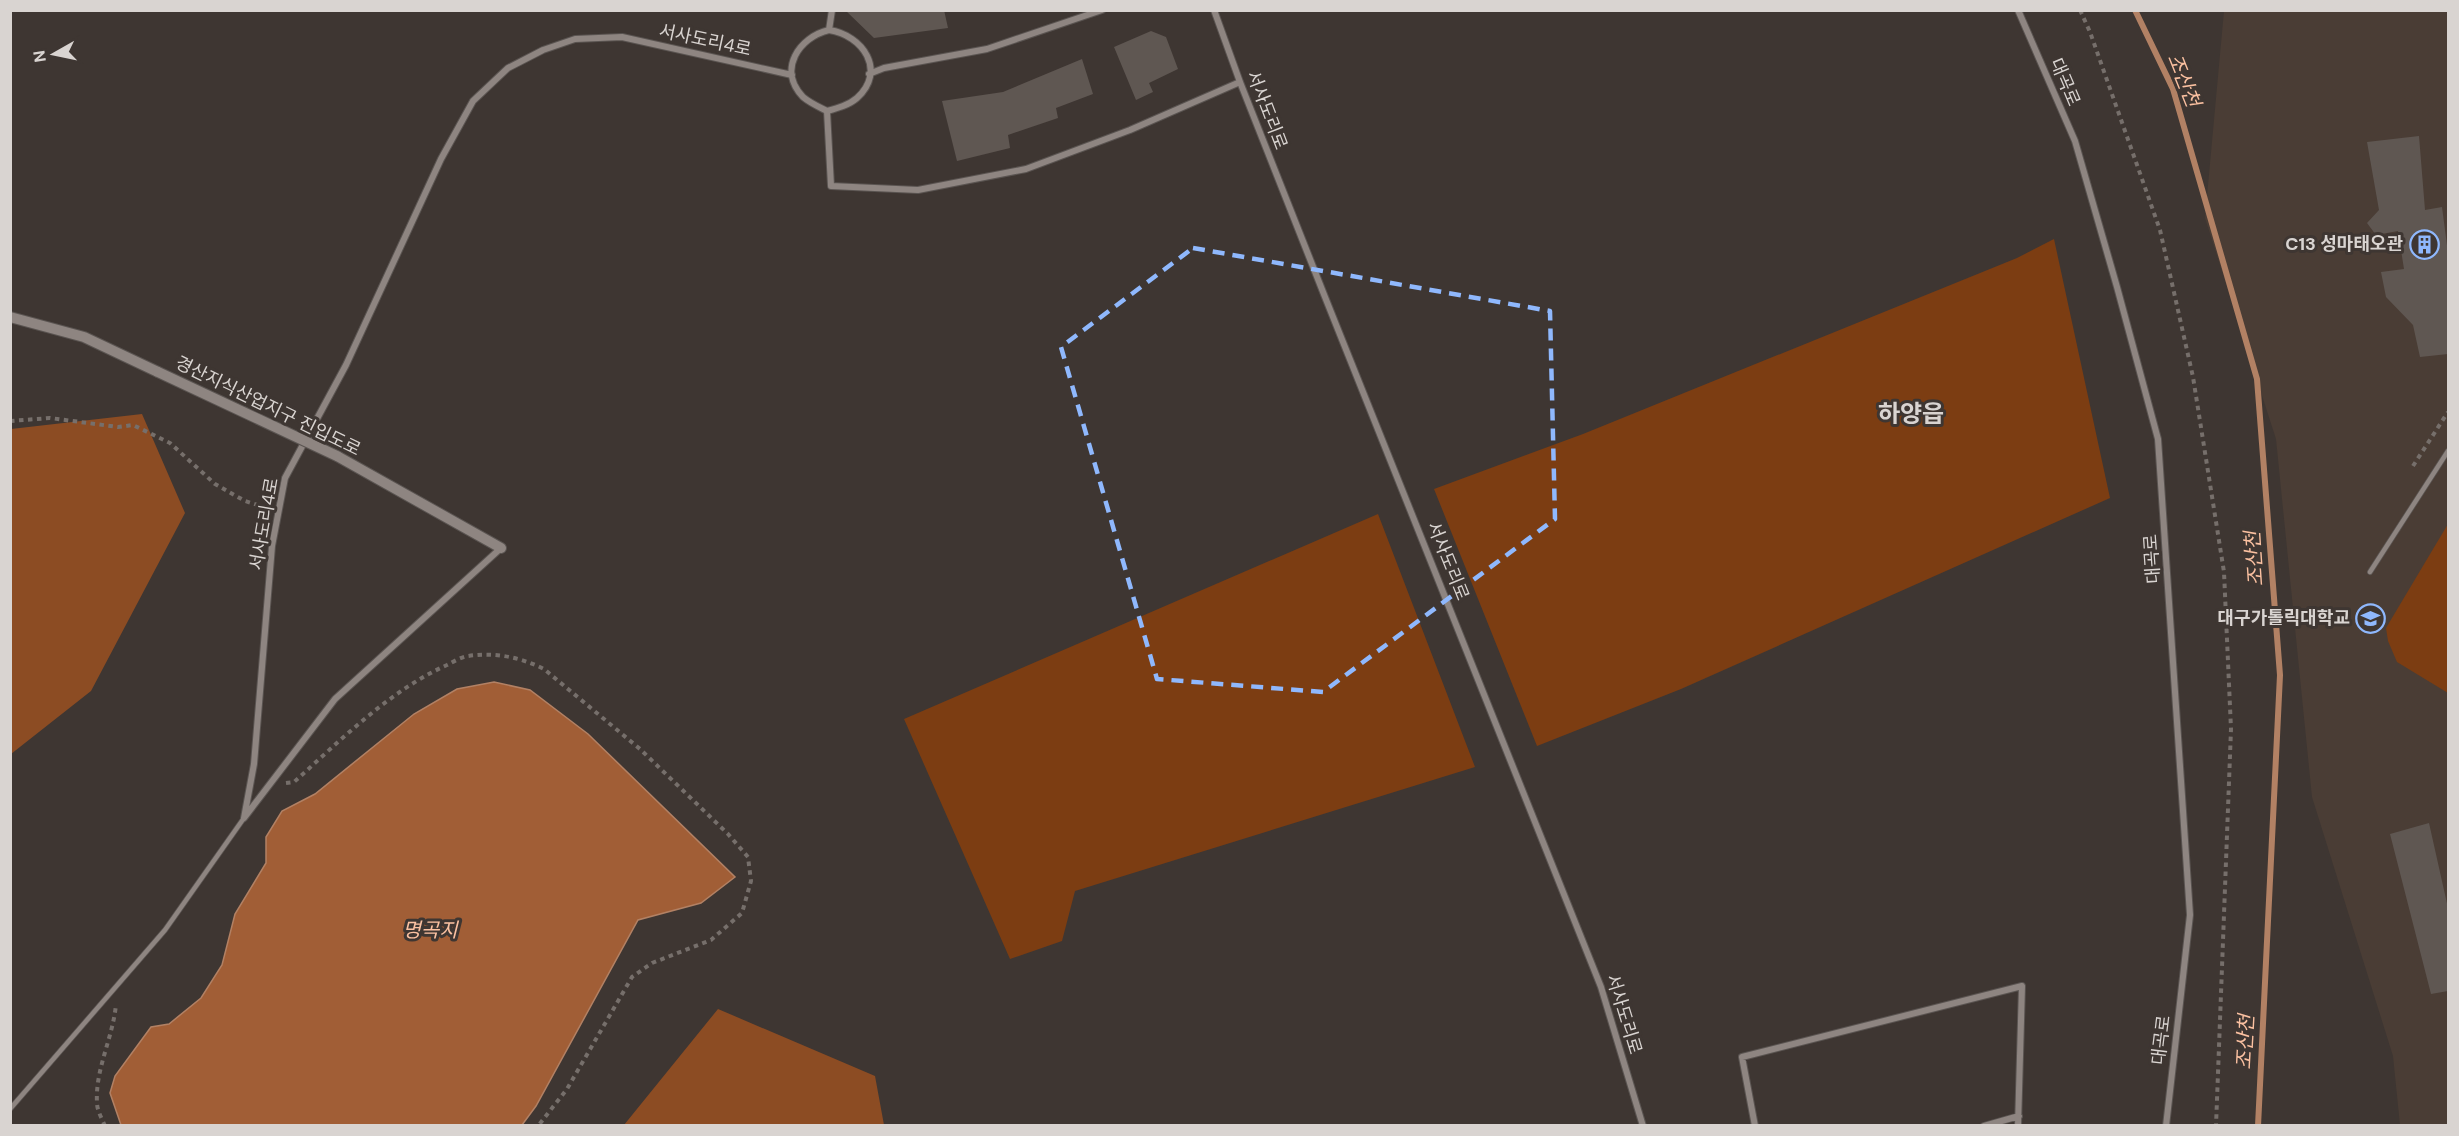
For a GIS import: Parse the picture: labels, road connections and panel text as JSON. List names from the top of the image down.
{
  "streets": {
    "street": [
      "서사도리4로",
      "대곡로",
      "서사도리로",
      "경산지식산업지구 진입도로"
    ]
  },
  "districts": ["하양읍"],
  "water": ["조산천", "명곡지"],
  "places": {
    "building": ["C13 성마태오관"],
    "school or university": ["대구가톨릭대학교"]
  },
  "north": "left"
}
